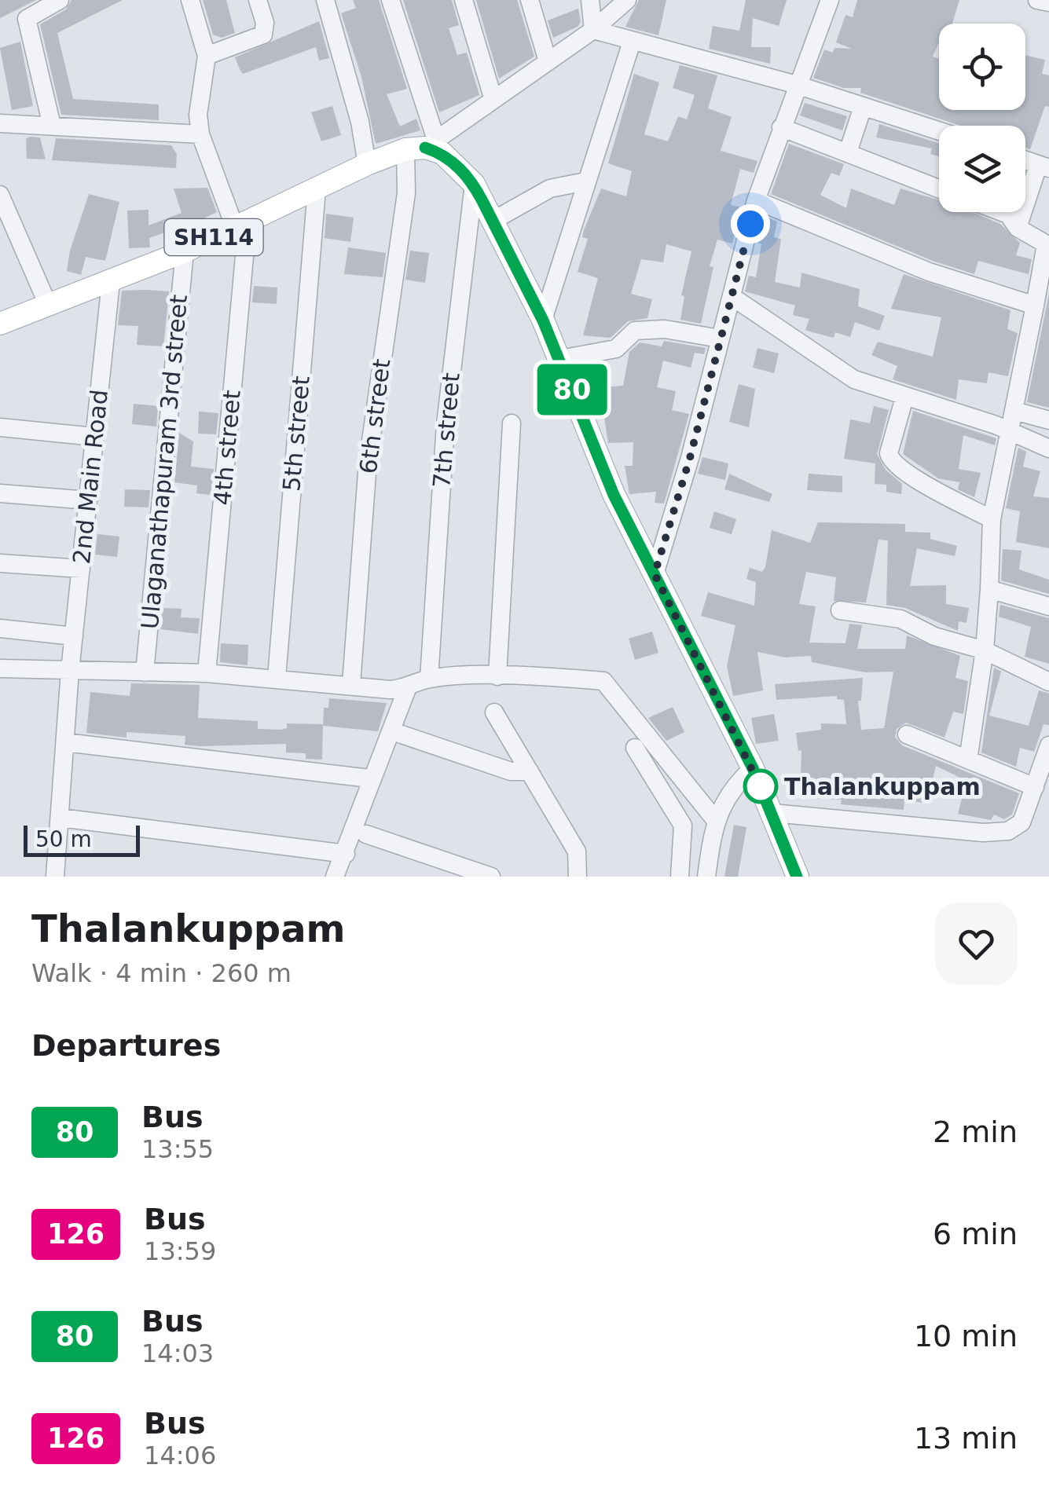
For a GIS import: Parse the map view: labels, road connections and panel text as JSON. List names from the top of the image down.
{
  "streets": {
    "main road": ["SH114"],
    "street": [
      "6th street",
      "7th street",
      "5th street",
      "4th street",
      "Ulaganathapuram 3rd street",
      "2nd Main Road"
    ]
  },
  "crossings": [
    ["SH114", "6th street"],
    ["SH114", "5th street"],
    ["SH114", "4th street"],
    ["SH114", "Ulaganathapuram 3rd street"],
    ["SH114", "2nd Main Road"]
  ],
  "places": ["Thalankuppam"],
  "lines": ["bus line 80"],
  "scale_bar": "50 m",
  "page": {
    "on_map": "80",
    "scale": "50 m",
    "heading": [
      ["Thalankuppam", "Walk · 4 min · 260 m"],
      "Departures"
    ],
    "list": [
      {
        "mark": "80",
        "name": "Bus",
        "note": "13:55",
        "value": "2 min"
      },
      {
        "mark": "126",
        "name": "Bus",
        "note": "13:59",
        "value": "6 min"
      },
      {
        "mark": "80",
        "name": "Bus",
        "note": "14:03",
        "value": "10 min"
      },
      {
        "mark": "126",
        "name": "Bus",
        "note": "14:06",
        "value": "13 min"
      }
    ]
  }
}
